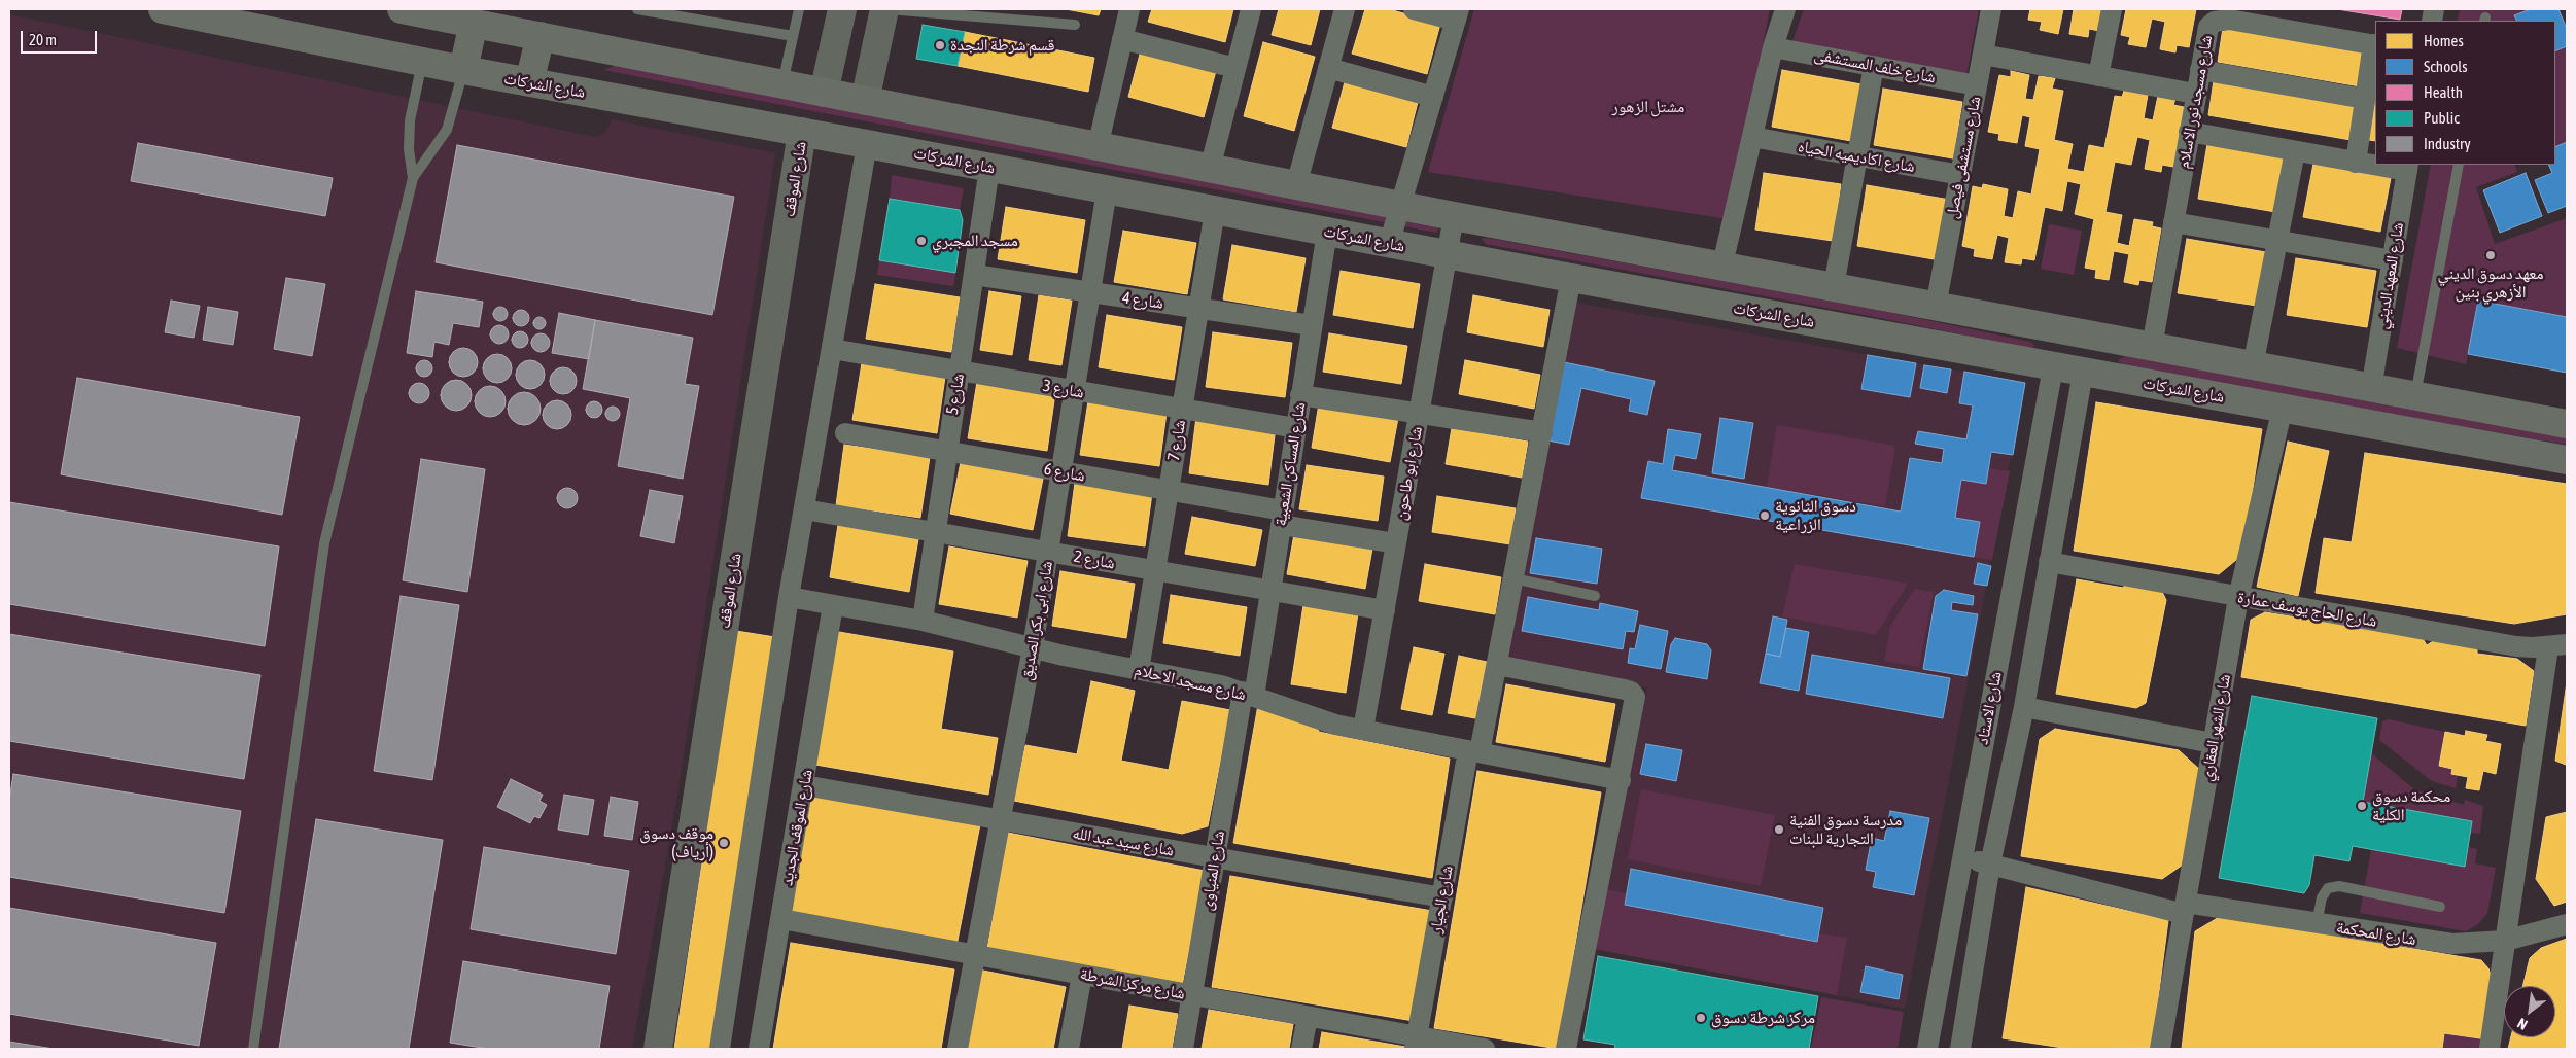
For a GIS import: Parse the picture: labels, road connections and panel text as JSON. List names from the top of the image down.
{
  "streets": {
    "main road": ["شارع الشركات"],
    "street": [
      "شارع خلف المستشفى",
      "شارع مسجد نور الاسلام",
      "شارع اكاديميه الحياه",
      "شارع مستشفى فيصل",
      "شارع الموقف",
      "شارع المعهد الديني",
      "شارع 4",
      "شارع 3",
      "شارع 5",
      "شارع 7",
      "شارع المساكن الشعبية",
      "شارع 6",
      "شارع ابو طاحون",
      "شارع 2",
      "شارع الحاج يوسف عمارة",
      "شارع ابى بكر الصديق",
      "شارع مسجد الاحلام",
      "شارع الاستاد",
      "شارع الشهر العقاري",
      "شارع الموقف الجديد",
      "شارع سيد عبد الله",
      "شارع المنياوى",
      "شارع الجيار",
      "شارع المحكمة",
      "شارع مركز الشرطة"
    ]
  },
  "crossings": [
    ["شارع خلف المستشفى", "شارع مستشفى فيصل"],
    ["شارع الشركات", "شارع الموقف"],
    ["شارع الشركات", "شارع 5"],
    ["شارع الشركات", "شارع 7"],
    ["شارع الشركات", "شارع المساكن الشعبية"],
    ["شارع الشركات", "شارع ابو طاحون"],
    ["شارع الشركات", "شارع ابى بكر الصديق"],
    ["شارع الشركات", "شارع الاستاد"],
    ["شارع الشركات", "شارع الشهر العقاري"],
    ["شارع الشركات", "شارع الجيار"],
    ["شارع اكاديميه الحياه", "شارع مستشفى فيصل"],
    ["شارع 4", "شارع 5"],
    ["شارع 4", "شارع 7"],
    ["شارع 4", "شارع المساكن الشعبية"],
    ["شارع 4", "شارع ابى بكر الصديق"],
    ["شارع 3", "شارع 5"],
    ["شارع 3", "شارع 7"],
    ["شارع 3", "شارع المساكن الشعبية"],
    ["شارع 3", "شارع ابى بكر الصديق"],
    ["شارع 5", "شارع 6"],
    ["شارع 5", "شارع 2"],
    ["شارع 5", "شارع مسجد الاحلام"],
    ["شارع 7", "شارع 6"],
    ["شارع 7", "شارع 2"],
    ["شارع 7", "شارع مسجد الاحلام"],
    ["شارع المساكن الشعبية", "شارع 6"],
    ["شارع المساكن الشعبية", "شارع 2"],
    ["شارع المساكن الشعبية", "شارع مسجد الاحلام"],
    ["شارع المساكن الشعبية", "شارع المنياوى"],
    ["شارع 6", "شارع ابو طاحون"],
    ["شارع 6", "شارع ابى بكر الصديق"],
    ["شارع ابو طاحون", "شارع 2"],
    ["شارع ابو طاحون", "شارع مسجد الاحلام"],
    ["شارع 2", "شارع ابى بكر الصديق"],
    ["شارع الحاج يوسف عمارة", "شارع الاستاد"],
    ["شارع الحاج يوسف عمارة", "شارع الشهر العقاري"],
    ["شارع ابى بكر الصديق", "شارع مسجد الاحلام"],
    ["شارع ابى بكر الصديق", "شارع سيد عبد الله"],
    ["شارع ابى بكر الصديق", "شارع مركز الشرطة"],
    ["شارع مسجد الاحلام", "شارع الموقف الجديد"],
    ["شارع مسجد الاحلام", "شارع المنياوى"],
    ["شارع مسجد الاحلام", "شارع الجيار"],
    ["شارع الاستاد", "شارع المحكمة"],
    ["شارع الشهر العقاري", "شارع المحكمة"],
    ["شارع الموقف الجديد", "شارع سيد عبد الله"],
    ["شارع الموقف الجديد", "شارع مركز الشرطة"],
    ["شارع سيد عبد الله", "شارع المنياوى"],
    ["شارع سيد عبد الله", "شارع الجيار"],
    ["شارع المنياوى", "شارع مركز الشرطة"],
    ["شارع الجيار", "شارع مركز الشرطة"]
  ],
  "parks": ["مشتل الزهور"],
  "places": [
    "قسم شرطة النجدة",
    "مسجد المجبري",
    "معهد دسوق الديني الأزهري بنين",
    "دسوق الثانوية الزراعية",
    "محكمة دسوق الكلية",
    "مدرسة دسوق الفنية التجارية للبنات",
    "موقف دسوق (أرياف)",
    "مركز شرطة دسوق"
  ],
  "legend": [
    "Homes",
    "Schools",
    "Health",
    "Public",
    "Industry"
  ],
  "scale_bar": "20 m",
  "north": "bottom left"
}
